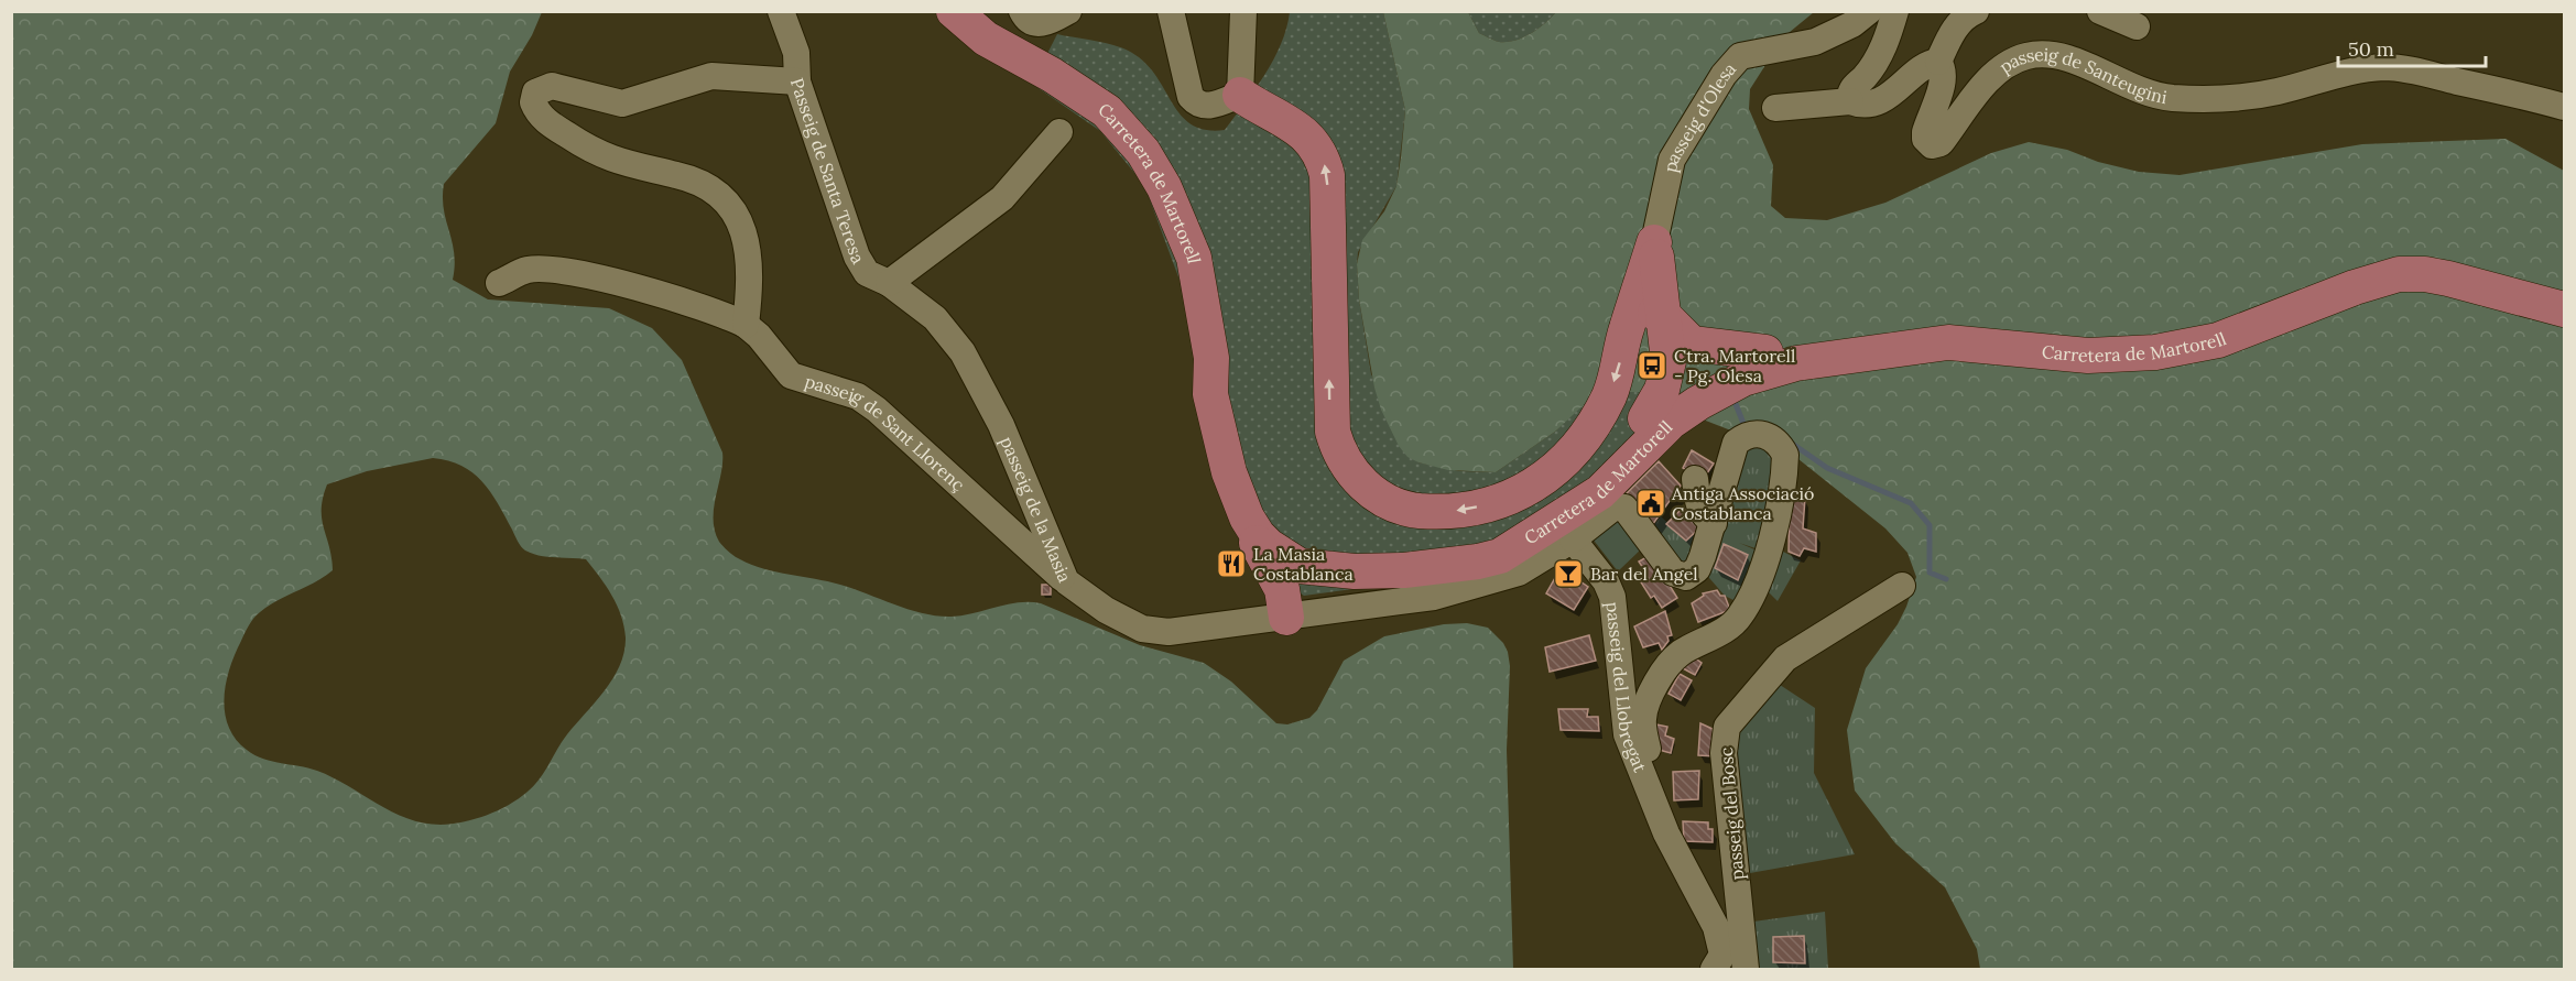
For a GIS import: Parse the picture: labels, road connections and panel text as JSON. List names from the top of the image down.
{
  "streets": {
    "main road": ["Carretera de Martorell"],
    "street": [
      "passeig de Santeugini",
      "passeig d'Olesa",
      "Passeig de Santa Teresa",
      "passeig de Sant Llorenç",
      "passeig de la Masia",
      "passeig del Llobregat",
      "passeig del Bosc"
    ]
  },
  "crossings": [
    ["Passeig de Santa Teresa", "passeig de la Masia"],
    ["Carretera de Martorell", "passeig de la Masia"],
    ["Carretera de Martorell", "passeig del Llobregat"],
    ["passeig de Sant Llorenç", "passeig de la Masia"],
    ["passeig del Llobregat", "passeig del Bosc"]
  ],
  "places": {
    "bus stop": ["Ctra. Martorell - Pg. Olesa"],
    "public building": ["Antiga Associació Costablanca"],
    "restaurant": ["La Masia Costablanca"],
    "bar": ["Bar del Angel"]
  },
  "scale_bar": "50 m"
}
